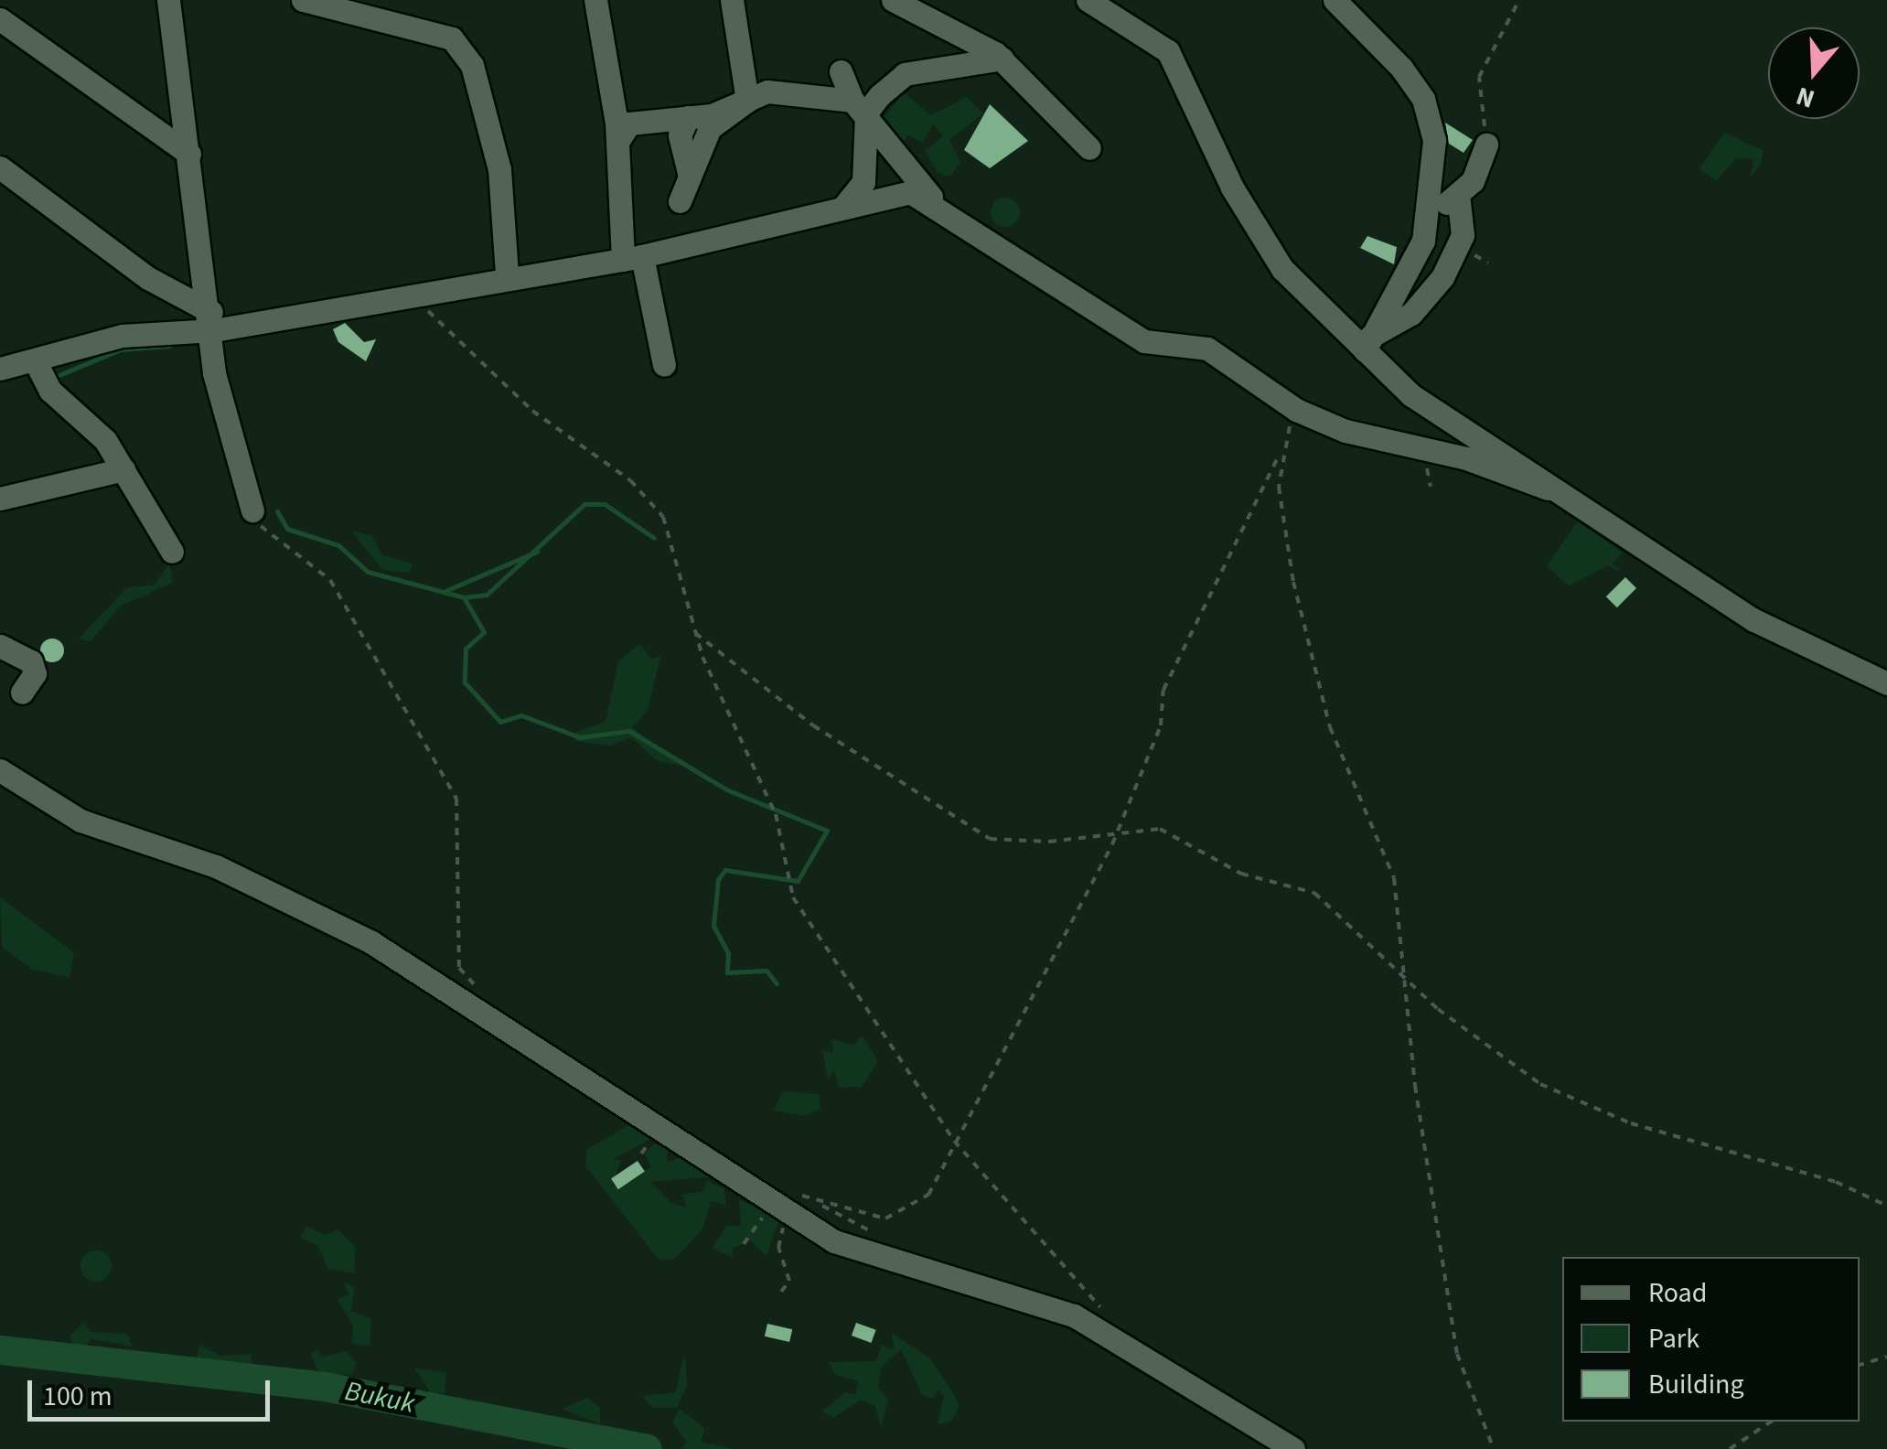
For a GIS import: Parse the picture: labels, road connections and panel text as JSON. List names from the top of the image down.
{
  "water": ["Bukuk"],
  "legend": ["Road", "Park", "Building"],
  "scale_bar": "100 m",
  "north": "bottom"
}
